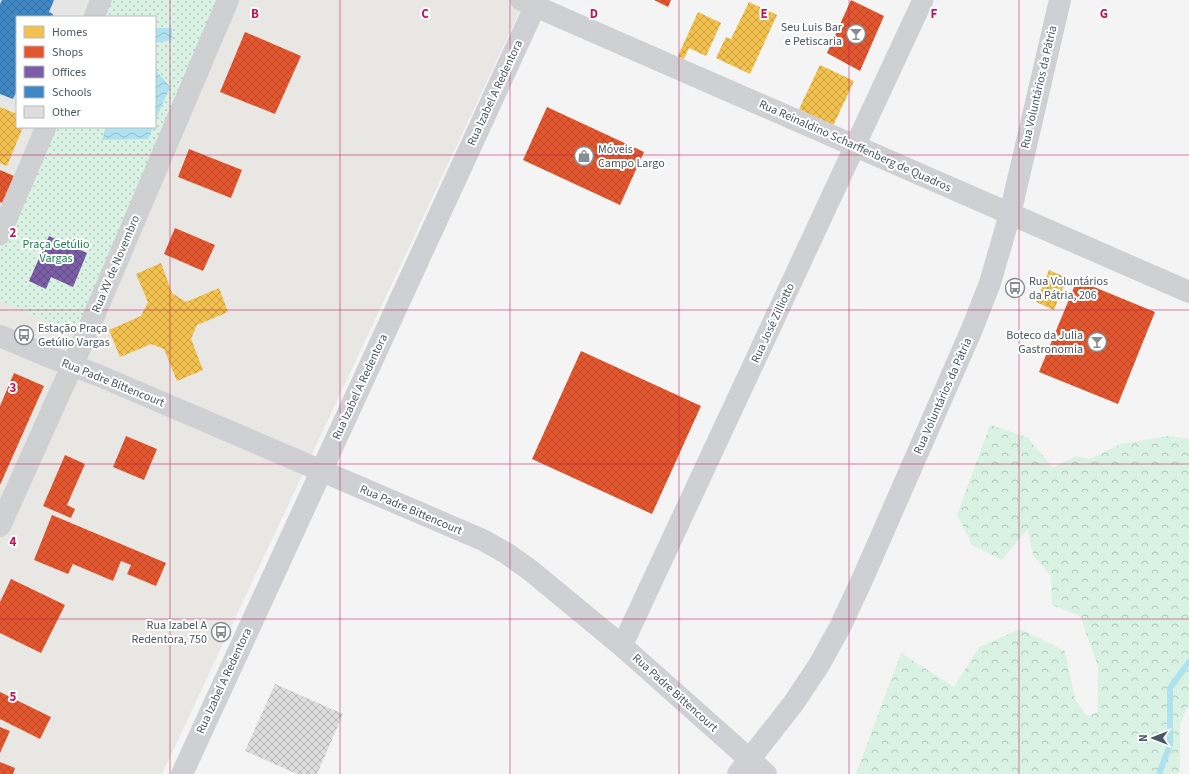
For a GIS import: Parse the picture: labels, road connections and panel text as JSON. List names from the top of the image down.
{
  "streets": {
    "main road": ["Rua Voluntários da Pátria", "Rua Izabel A Redentora", "Rua Padre Bittencourt"],
    "street": ["Rua Reinaldino Scharffenberg de Quadros", "Rua XV de Novembro", "Rua José Zilliotto"]
  },
  "crossings": [
    ["Rua Voluntários da Pátria", "Rua Reinaldino Scharffenberg de Quadros"],
    ["Rua Voluntários da Pátria", "Rua Padre Bittencourt"],
    ["Rua Izabel A Redentora", "Rua Reinaldino Scharffenberg de Quadros"],
    ["Rua Izabel A Redentora", "Rua Padre Bittencourt"],
    ["Rua Reinaldino Scharffenberg de Quadros", "Rua José Zilliotto"],
    ["Rua XV de Novembro", "Rua Padre Bittencourt"],
    ["Rua José Zilliotto", "Rua Padre Bittencourt"]
  ],
  "parks": ["Praça Getúlio Vargas"],
  "places": {
    "bar": ["Seu Luis Bar e Petiscaria", "Boteco da Julia Gastronomia"],
    "shop": ["Móveis Campo Largo"],
    "bus stop": ["Rua Voluntários da Pátria, 206", "Estação Praça Getúlio Vargas", "Rua Izabel A Redentora, 750"]
  },
  "legend": [
    "Homes",
    "Shops",
    "Offices",
    "Schools",
    "Other"
  ],
  "north": "left",
  "grid": {
    "columns": [
      "B",
      "C",
      "D",
      "E",
      "F",
      "G"
    ],
    "rows": [
      "2",
      "3",
      "4",
      "5"
    ]
  }
}
